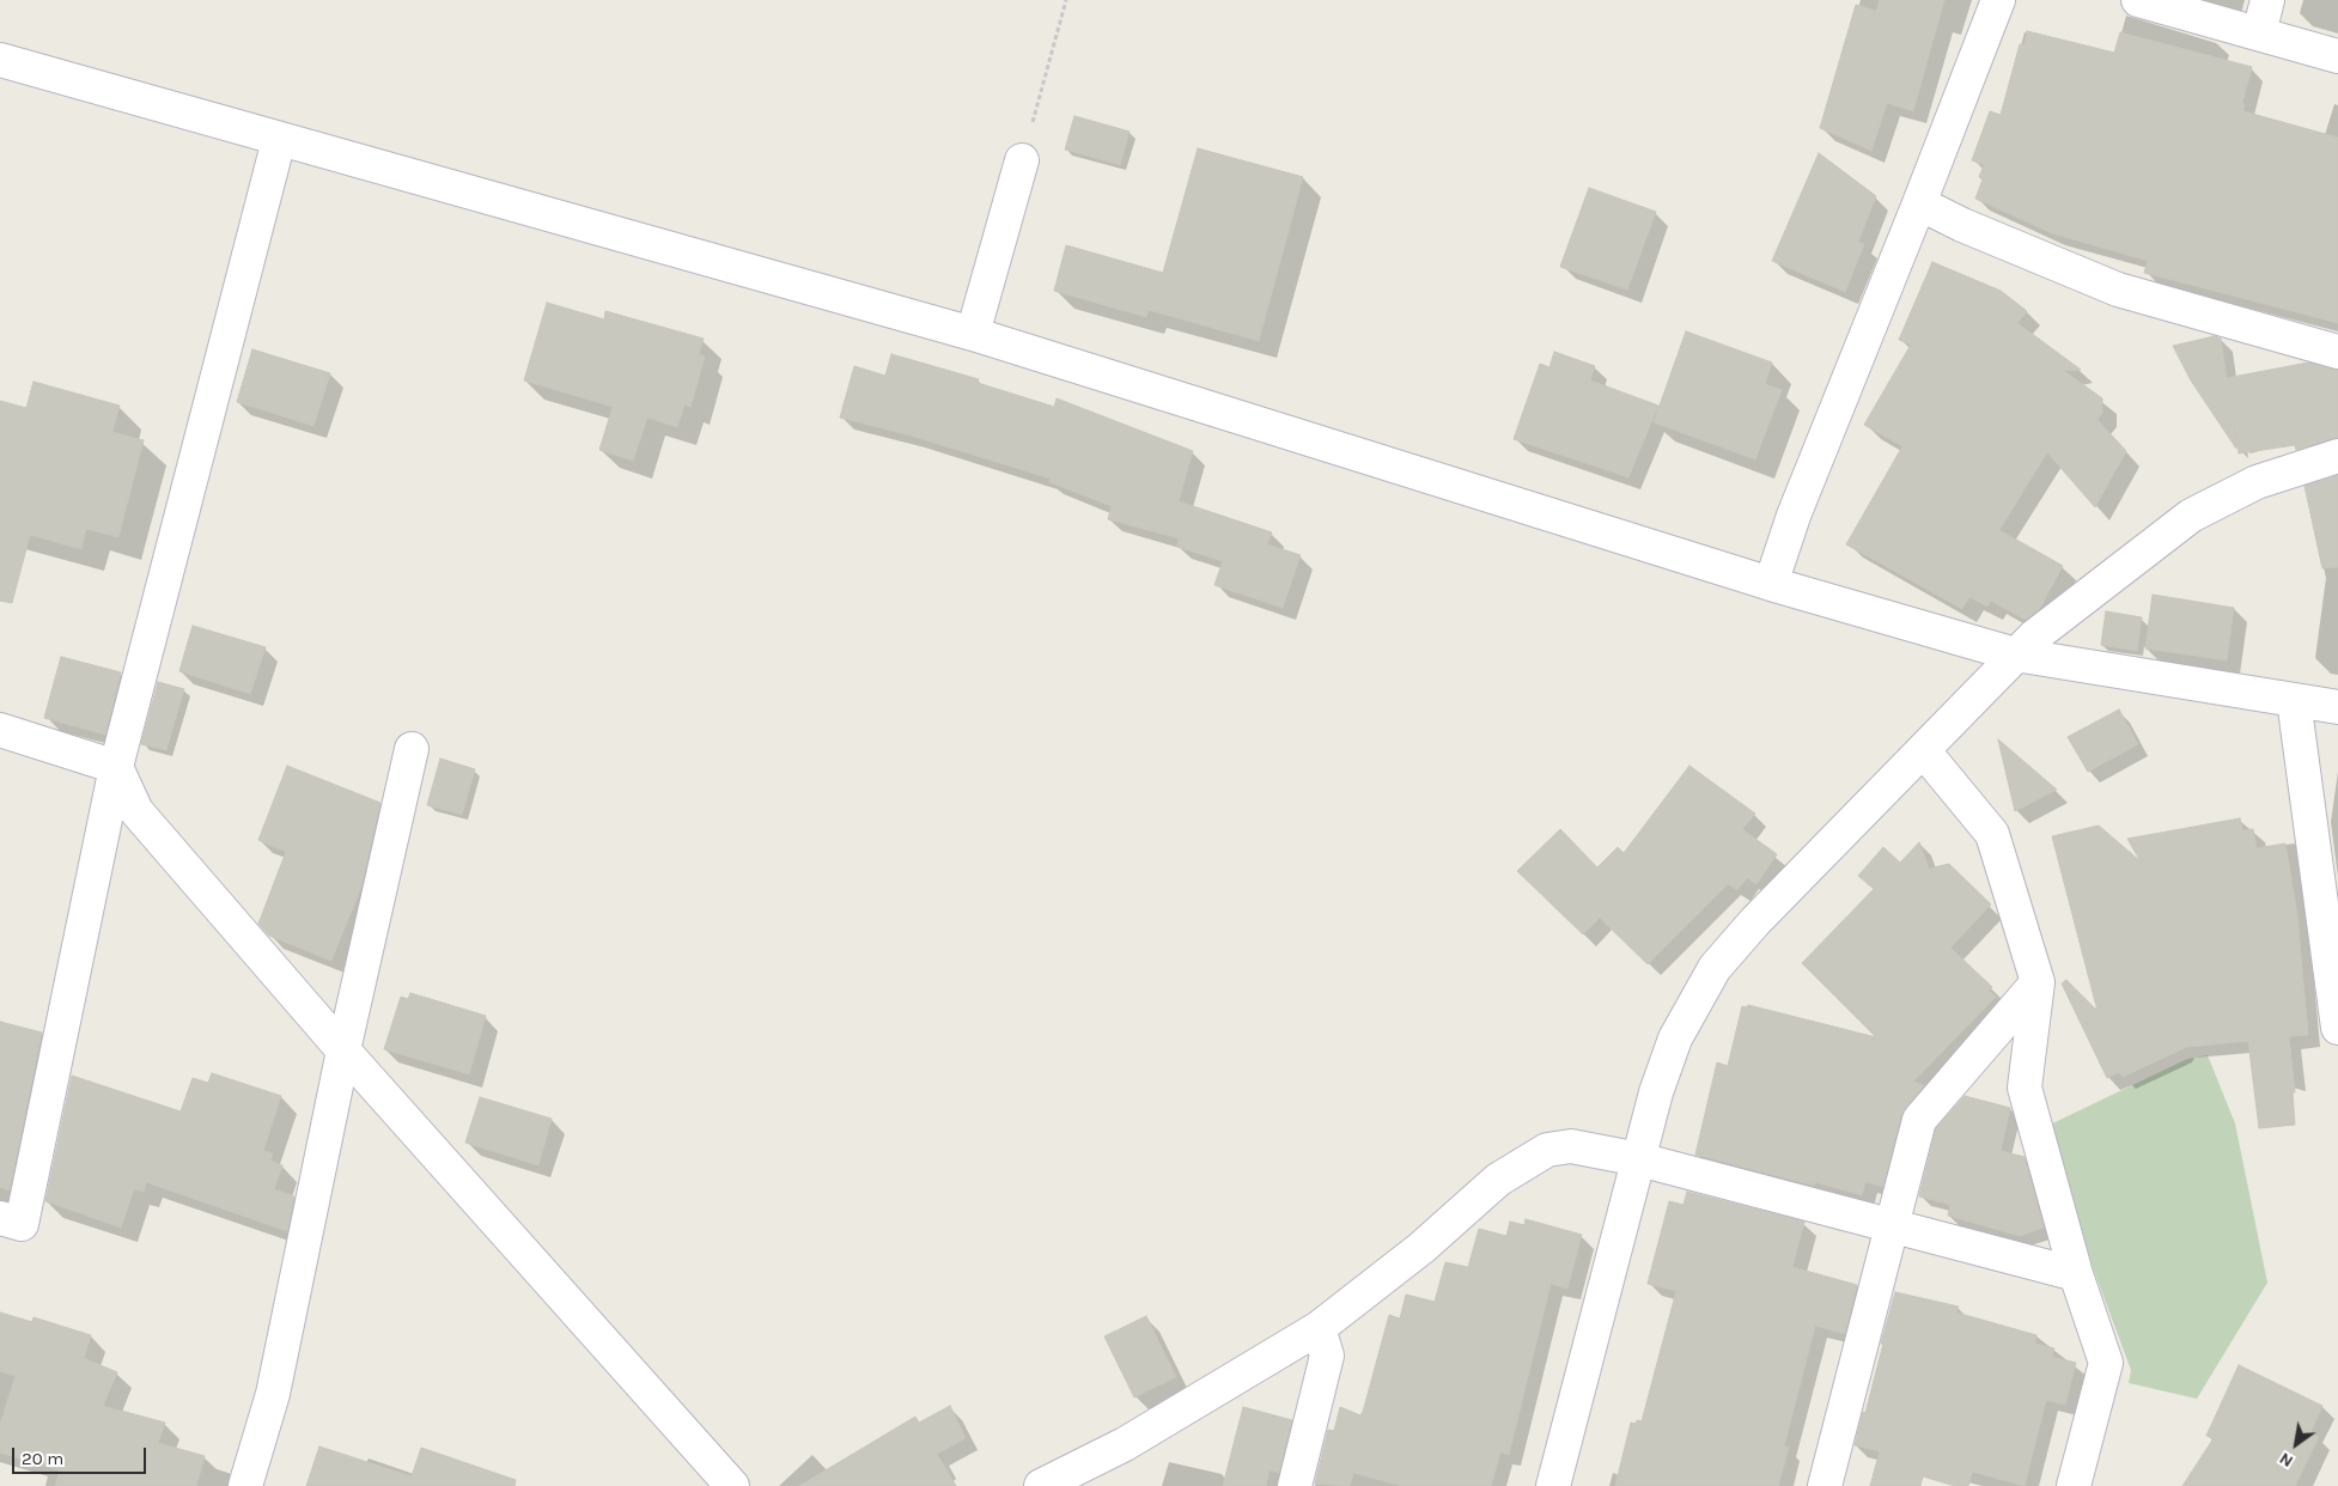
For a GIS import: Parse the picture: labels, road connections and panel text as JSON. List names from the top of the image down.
{
  "scale_bar": "20 m",
  "north": "bottom left"
}
